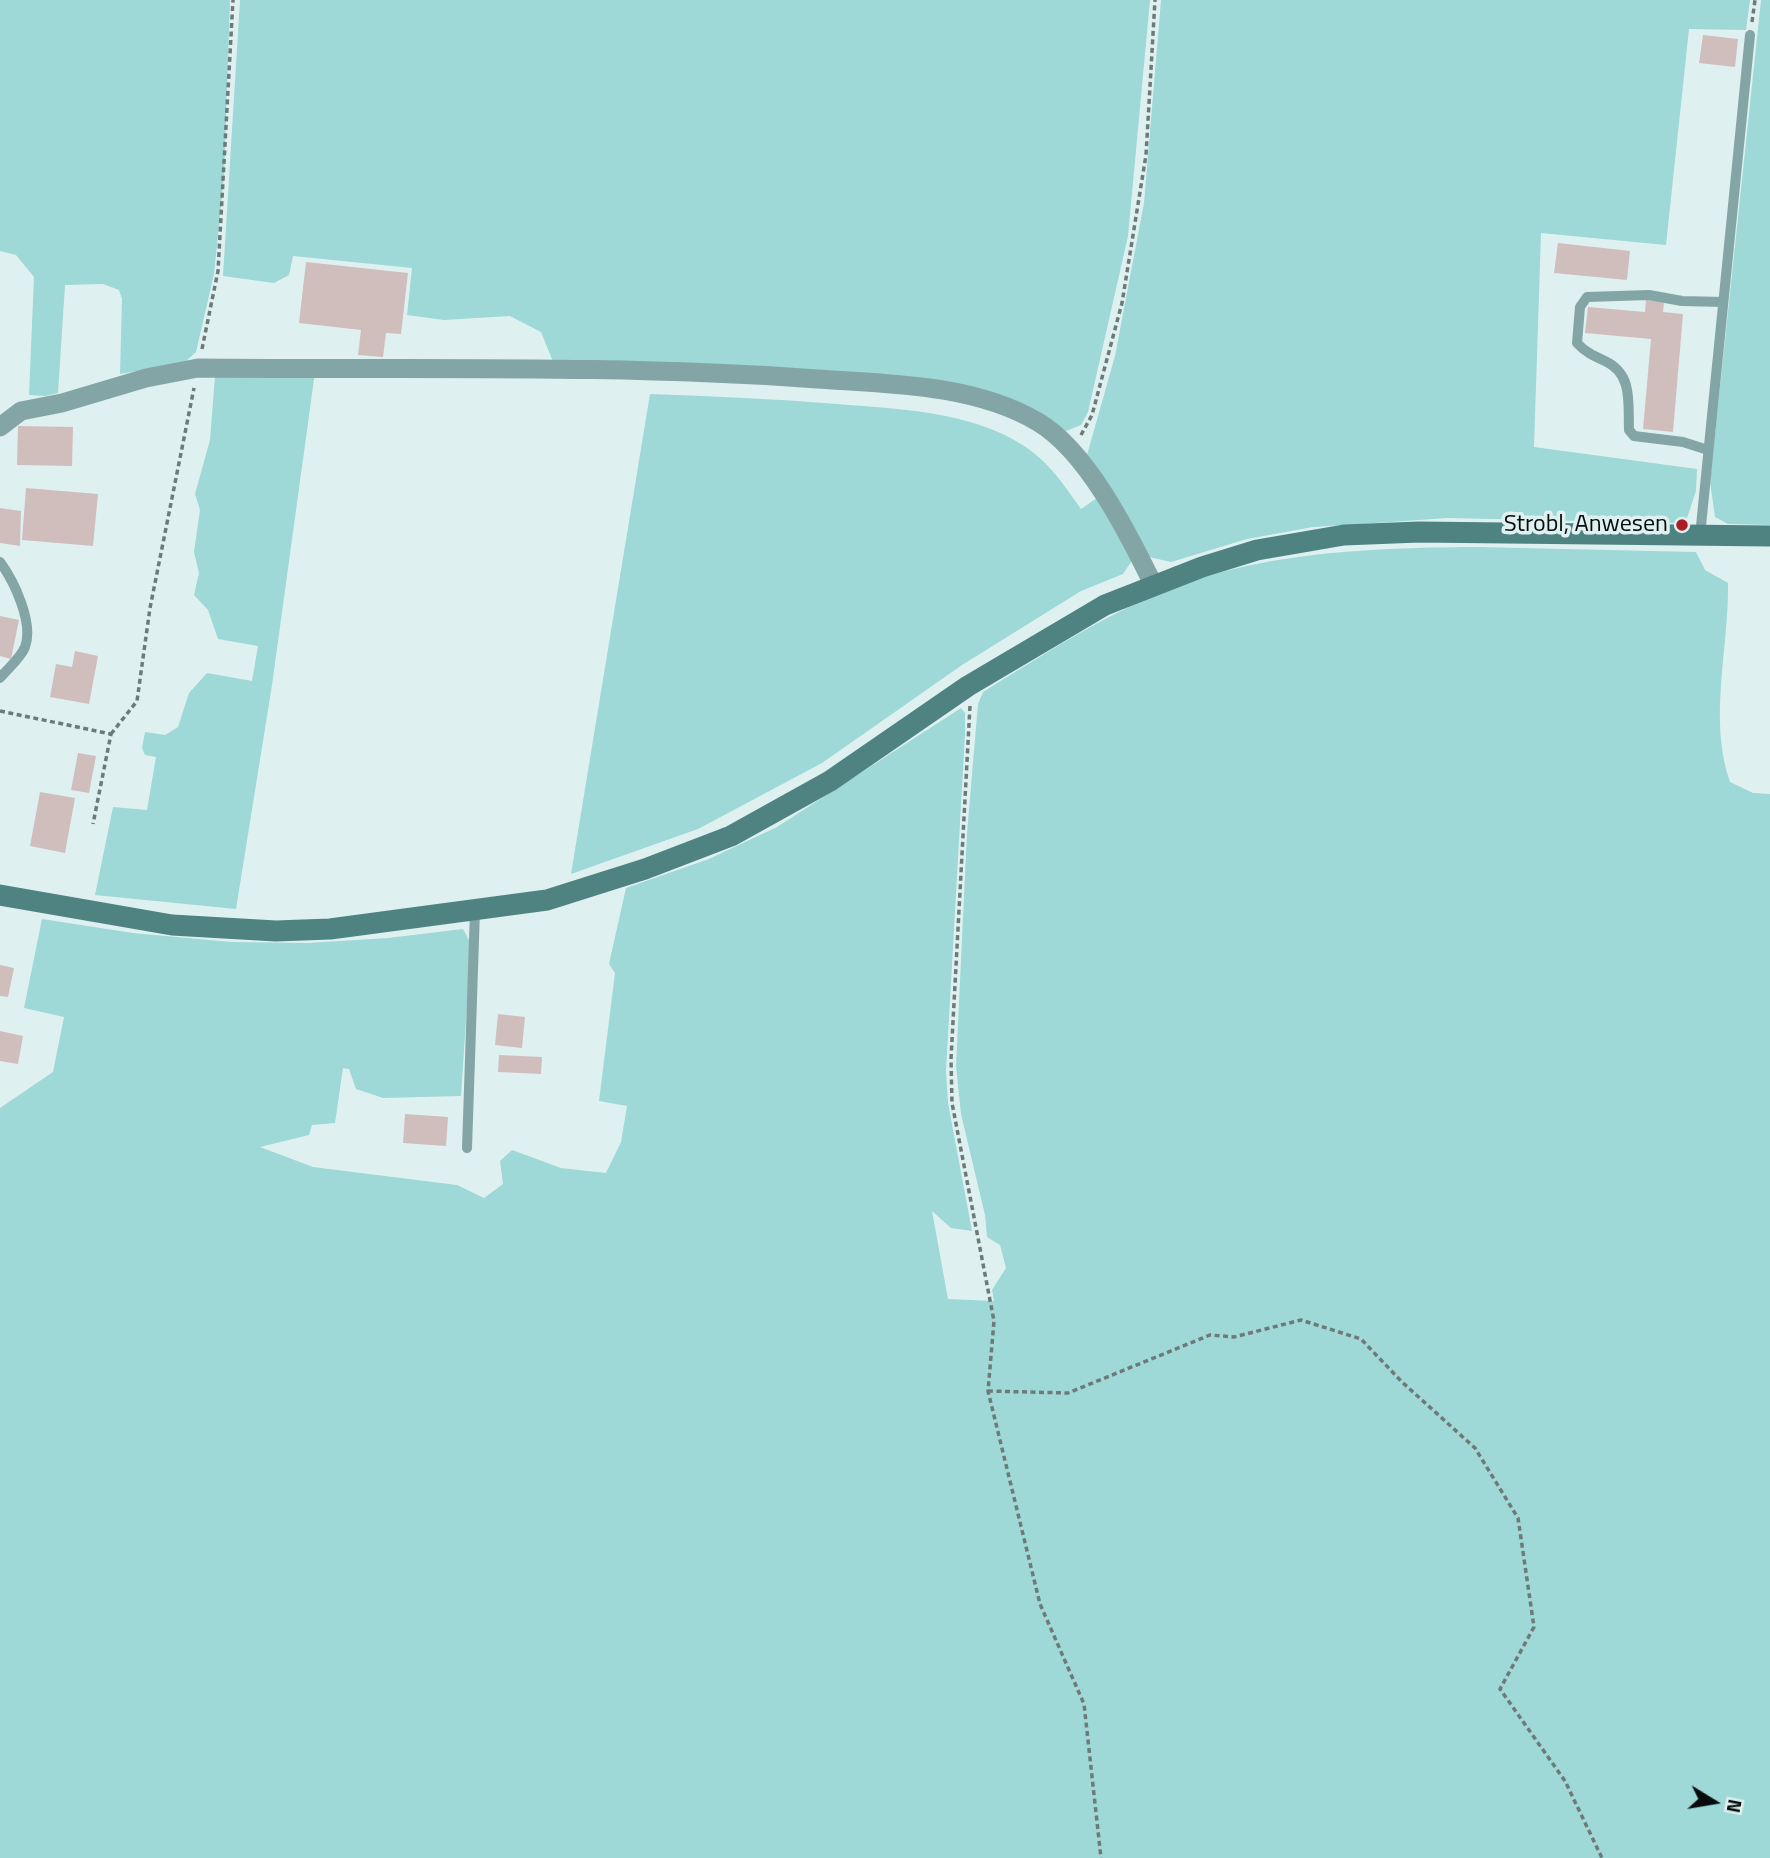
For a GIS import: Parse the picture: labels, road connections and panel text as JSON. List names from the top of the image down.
{
  "places": ["Strobl, Anwesen"],
  "north": "right"
}
